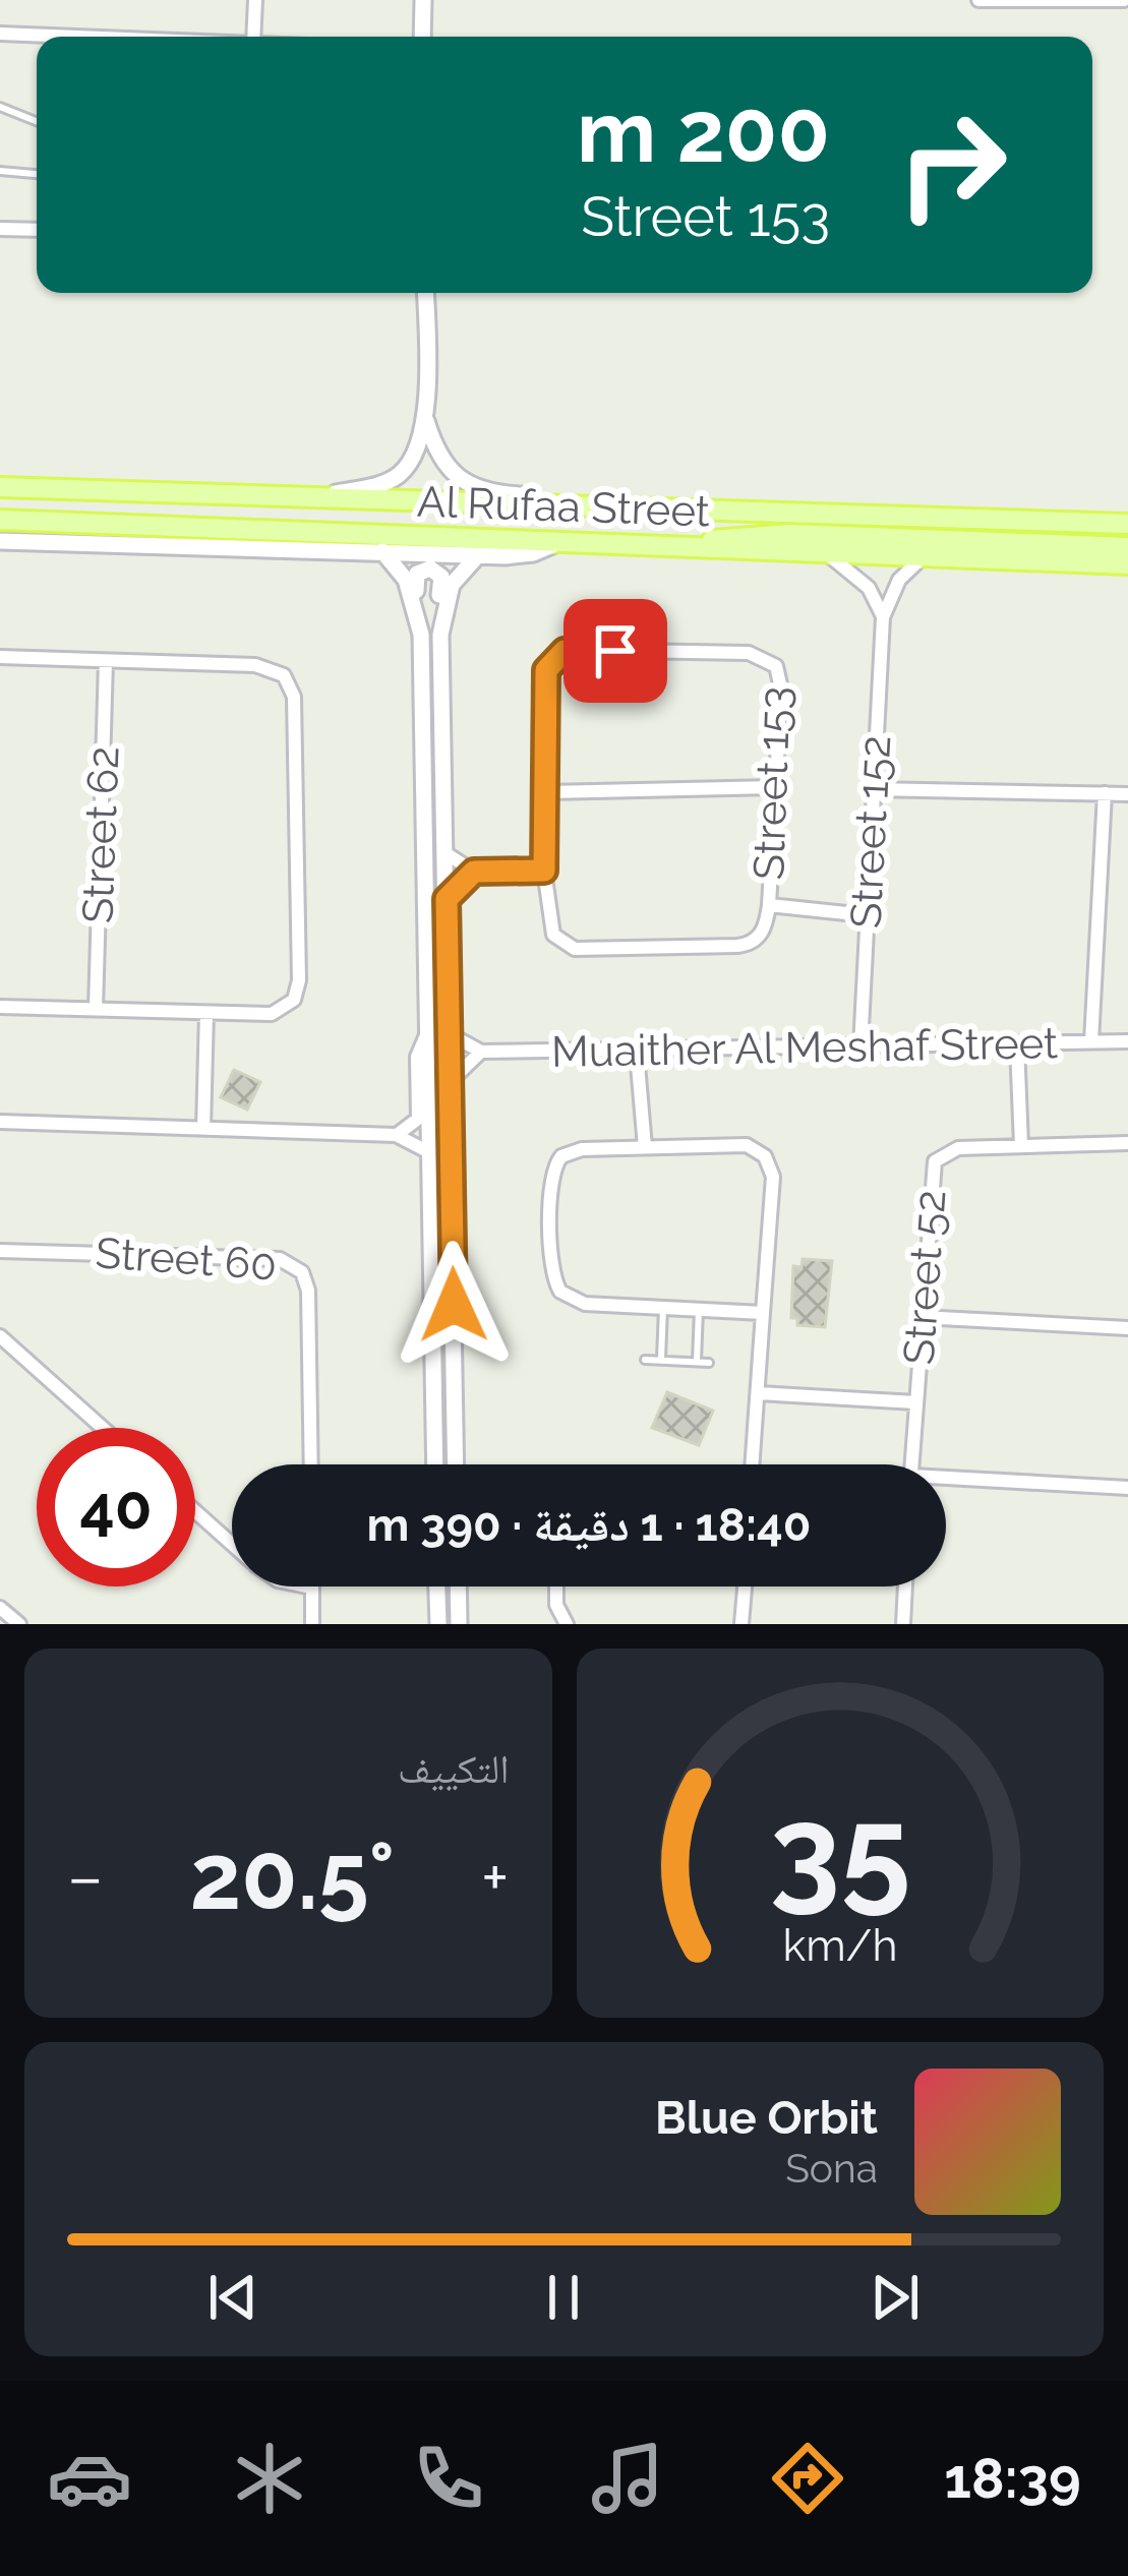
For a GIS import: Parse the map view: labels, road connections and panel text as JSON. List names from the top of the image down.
{
  "streets": {
    "main road": ["Al Rufaa Street"],
    "street": [
      "Street 153",
      "Street 152",
      "Street 62",
      "Muaither Al Meshaf Street",
      "Street 60",
      "Street 52"
    ]
  },
  "crossings": [
    ["Al Rufaa Street", "Street 152"],
    ["Street 153", "Street 152"],
    ["Street 152", "Muaither Al Meshaf Street"]
  ],
  "page": {
    "turn": ["200 m", "Street 153"],
    "limit": "40",
    "trip": "18:40 · 1 دقيقة · 390 m",
    "tile": "التكييف",
    "heat": ["−", "20.5°", "+"],
    "song": ["Blue Orbit", "Sona"],
    "tabs": "18:39",
    "gauge": ["35", "km/h"]
  }
}
